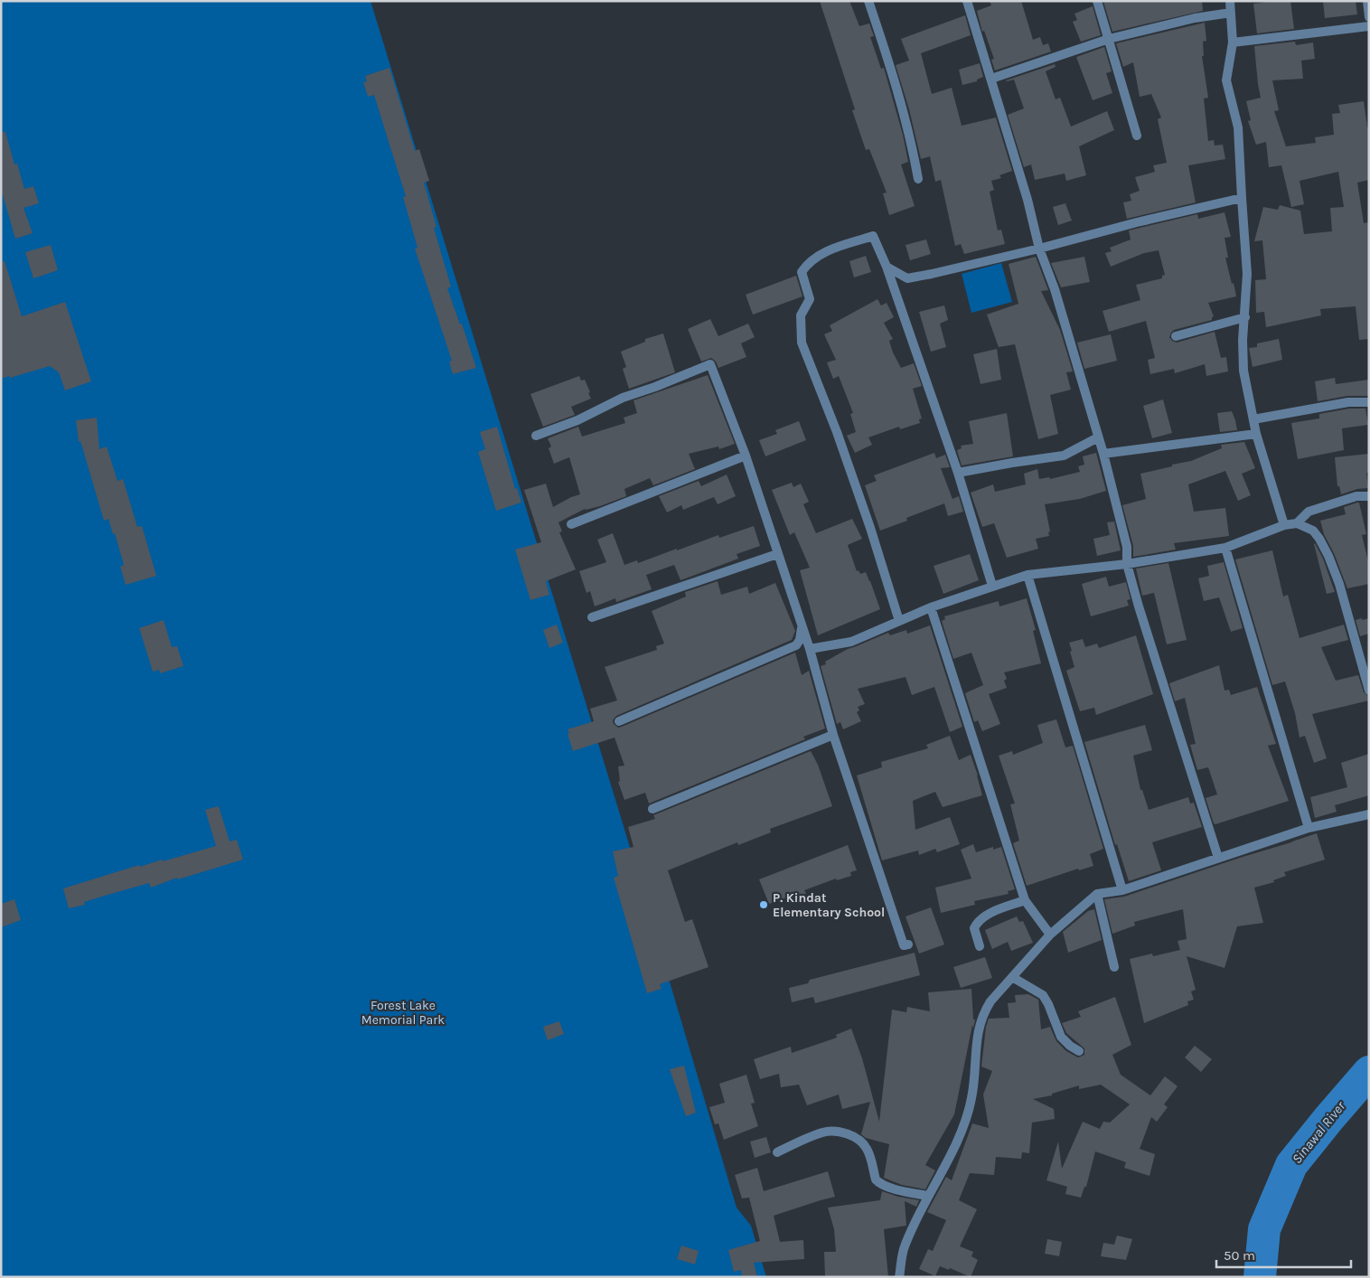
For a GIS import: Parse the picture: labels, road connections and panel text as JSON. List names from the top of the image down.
{
  "water": ["Sinawal River"],
  "parks": ["Forest Lake Memorial Park"],
  "places": ["P. Kindat Elementary School"],
  "scale_bar": "50 m"
}
